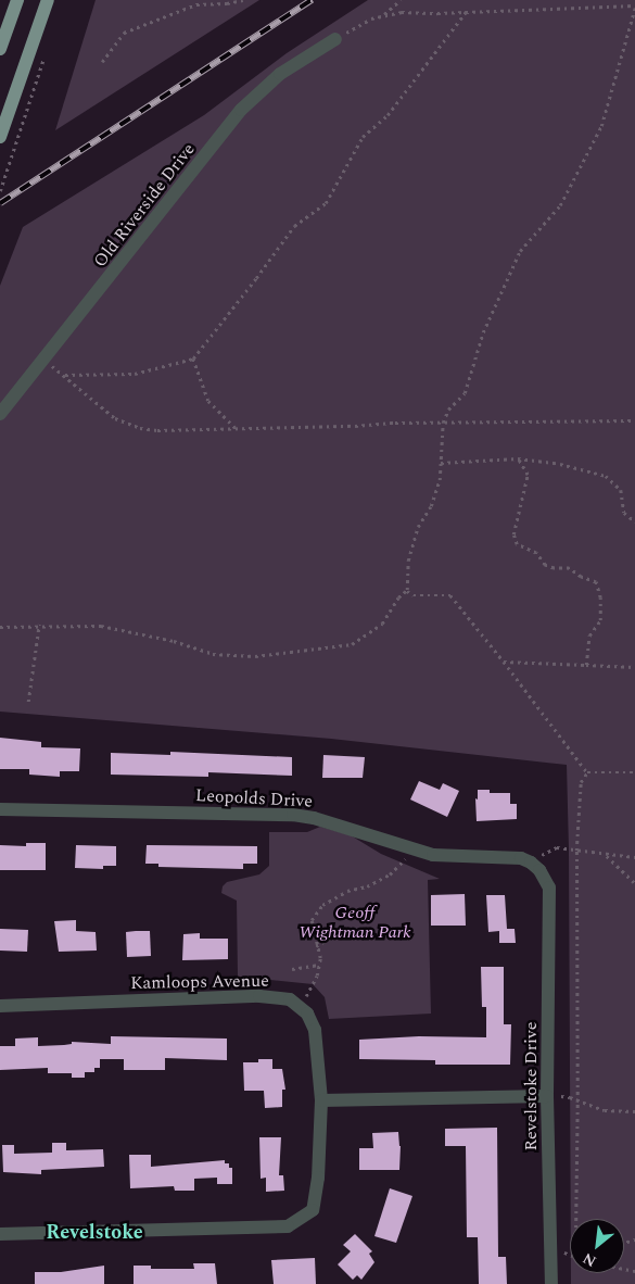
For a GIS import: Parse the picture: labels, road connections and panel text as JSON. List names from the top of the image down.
{
  "streets": {
    "street": [
      "Old Riverside Drive",
      "Leopolds Drive",
      "Kamloops Avenue",
      "Revelstoke Drive"
    ]
  },
  "crossings": [
    ["Leopolds Drive", "Revelstoke Drive"]
  ],
  "districts": ["Revelstoke"],
  "parks": ["Geoff Wightman Park"],
  "north": "bottom left"
}
